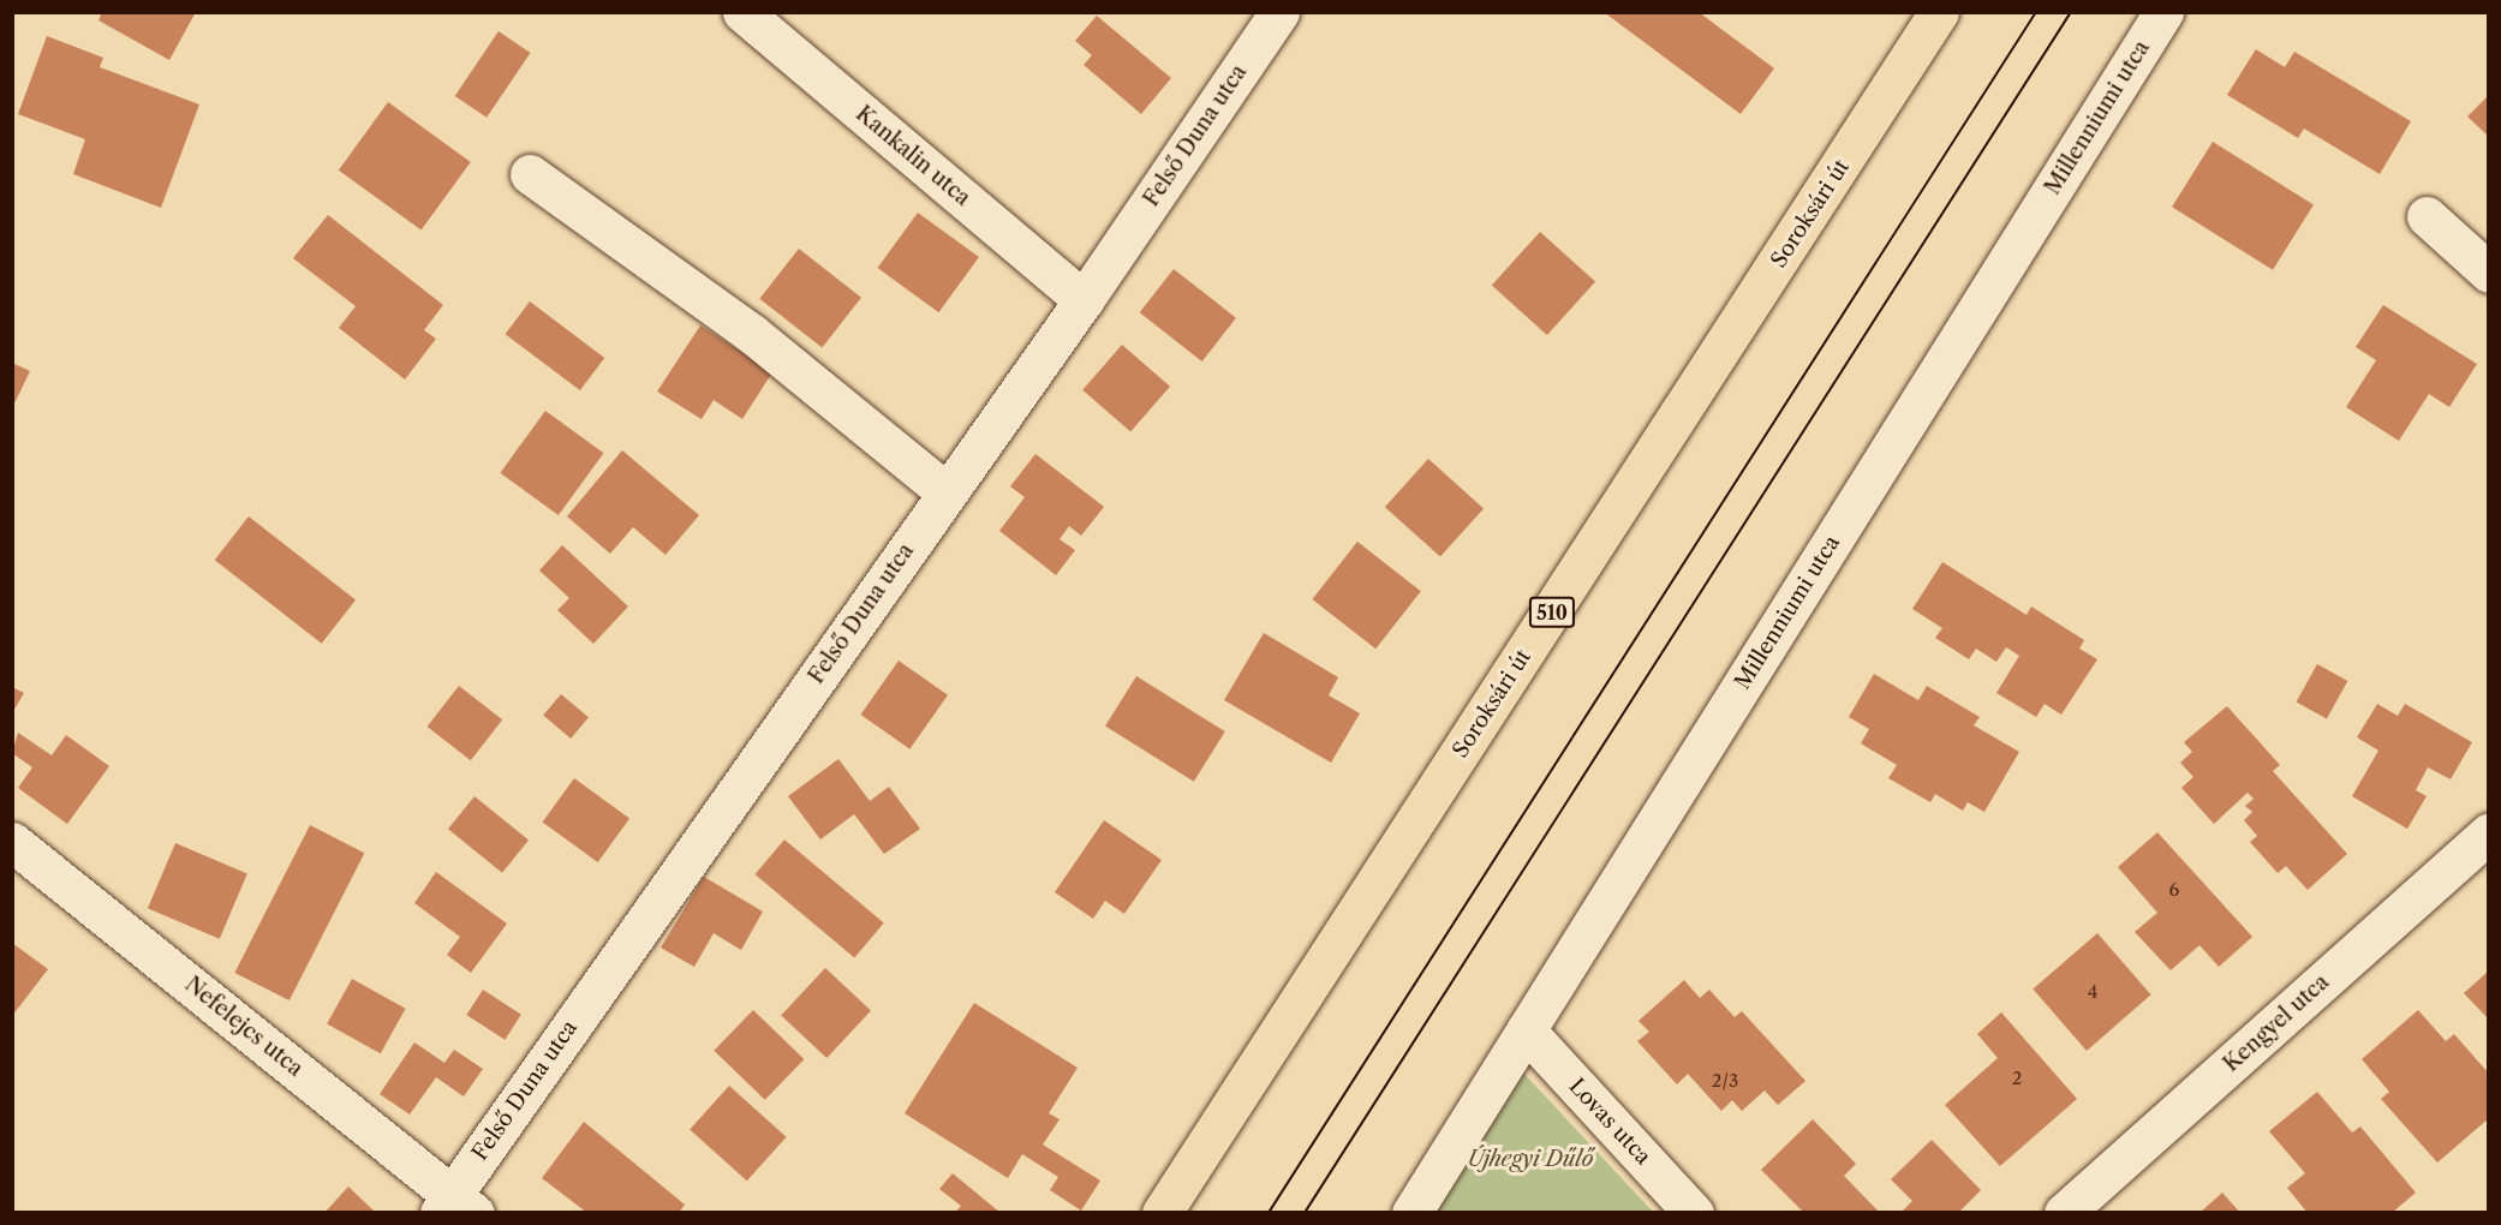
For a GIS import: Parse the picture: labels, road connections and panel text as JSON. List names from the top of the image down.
{
  "streets": {
    "main road": ["Soroksári út", "510"],
    "street": [
      "Millenniumi utca",
      "Felső Duna utca",
      "Kankalin utca",
      "Kengyel utca",
      "Nefelejcs utca",
      "Lovas utca"
    ]
  },
  "crossings": [
    ["Millenniumi utca", "Lovas utca"],
    ["Felső Duna utca", "Kankalin utca"],
    ["Felső Duna utca", "Nefelejcs utca"]
  ],
  "parks": ["Újhegyi Dűlő"],
  "house_numbers": [
    "6",
    "4",
    "2",
    "2/3"
  ]
}
